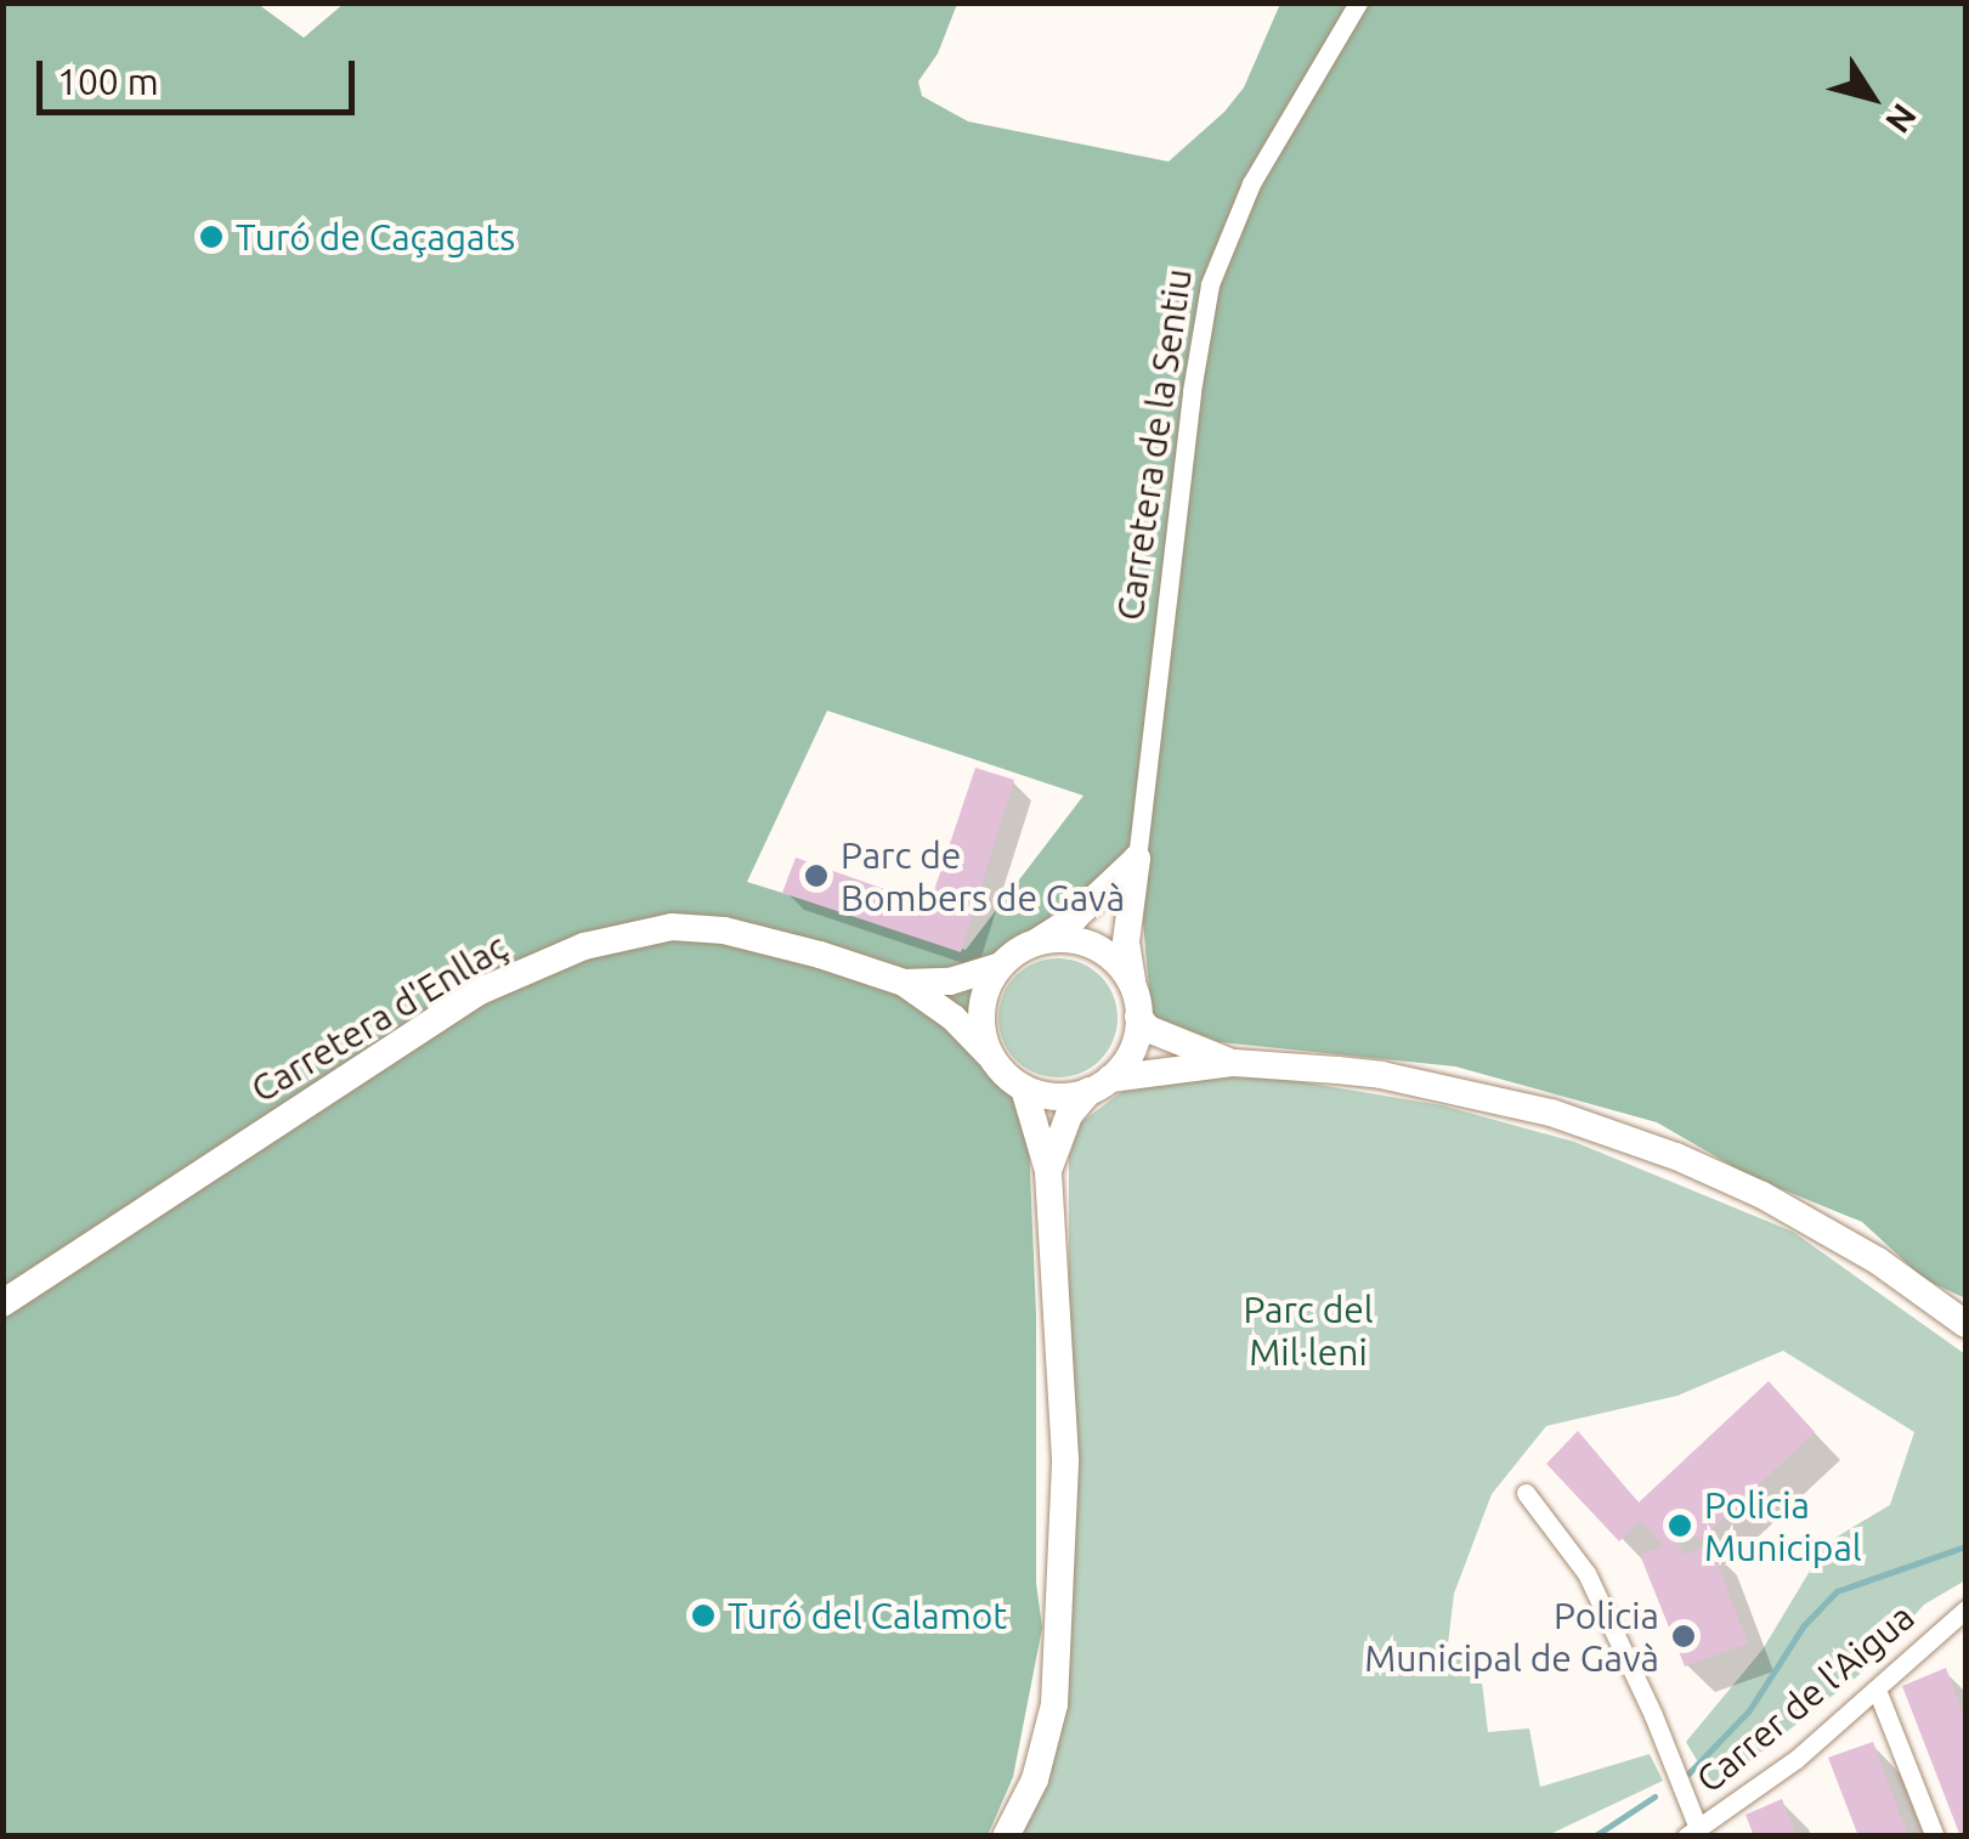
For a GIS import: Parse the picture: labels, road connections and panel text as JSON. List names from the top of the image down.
{
  "streets": {
    "street": ["Carretera de la Sentiu", "Carretera d'Enllaç", "Carrer de l'Aigua"]
  },
  "crossings": [
    ["Carretera de la Sentiu", "Carretera d'Enllaç"]
  ],
  "parks": ["Parc del Mil·leni"],
  "places": [
    "Turó de Caçagats",
    "Parc de Bombers de Gavà",
    "Policia Municipal",
    "Turó del Calamot",
    "Policia Municipal de Gavà"
  ],
  "scale_bar": "100 m",
  "north": "bottom right"
}
